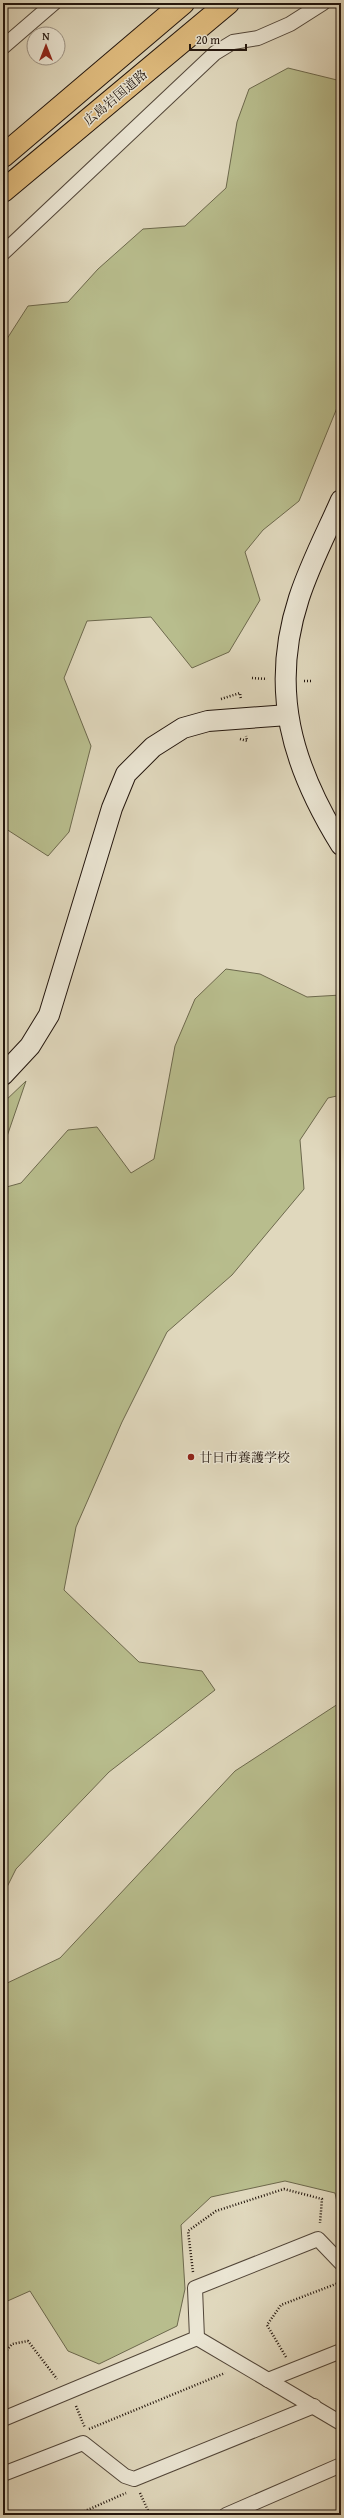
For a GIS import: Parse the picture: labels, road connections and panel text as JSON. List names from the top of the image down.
{
  "streets": {
    "highway": ["広島岩国道路"]
  },
  "places": ["廿日市養護学校"],
  "scale_bar": "20 m",
  "north": "top"
}
